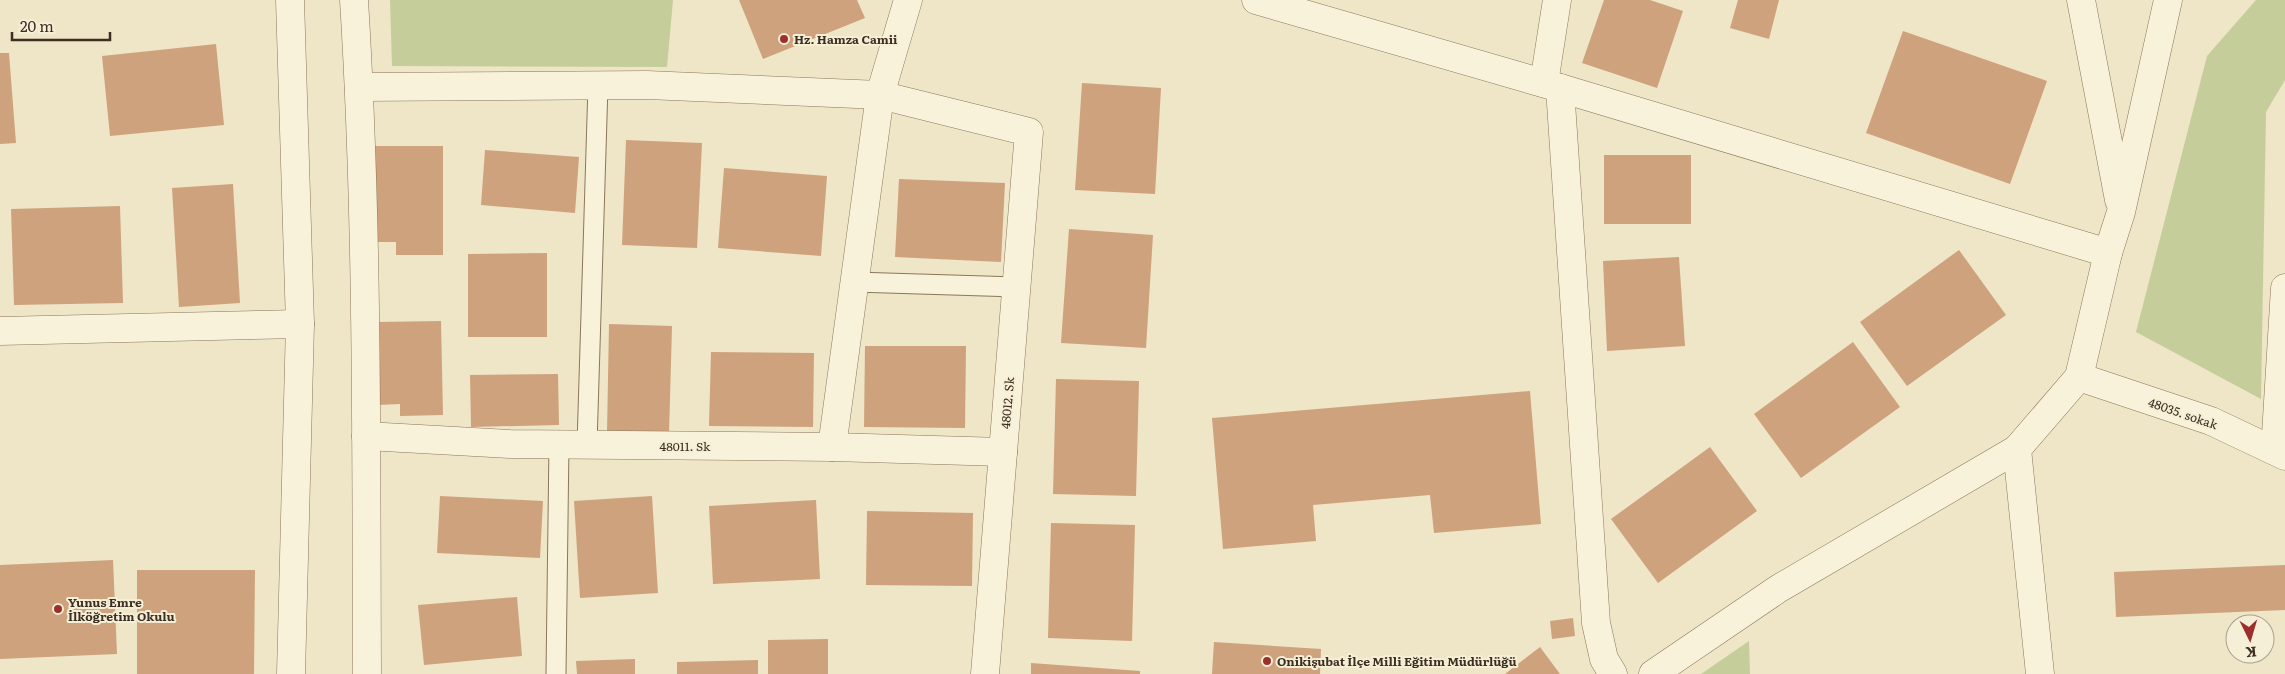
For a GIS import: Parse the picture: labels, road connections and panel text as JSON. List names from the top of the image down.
{
  "streets": {
    "street": ["48012. Sk", "48035. sokak", "48011. Sk"]
  },
  "crossings": [
    ["48012. Sk", "48011. Sk"]
  ],
  "places": ["Hz. Hamza Camii", "Yunus Emre İlköğretim Okulu", "Onikişubat İlçe Milli Eğitim Müdürlüğü"],
  "scale_bar": "20 m",
  "north": "bottom"
}
